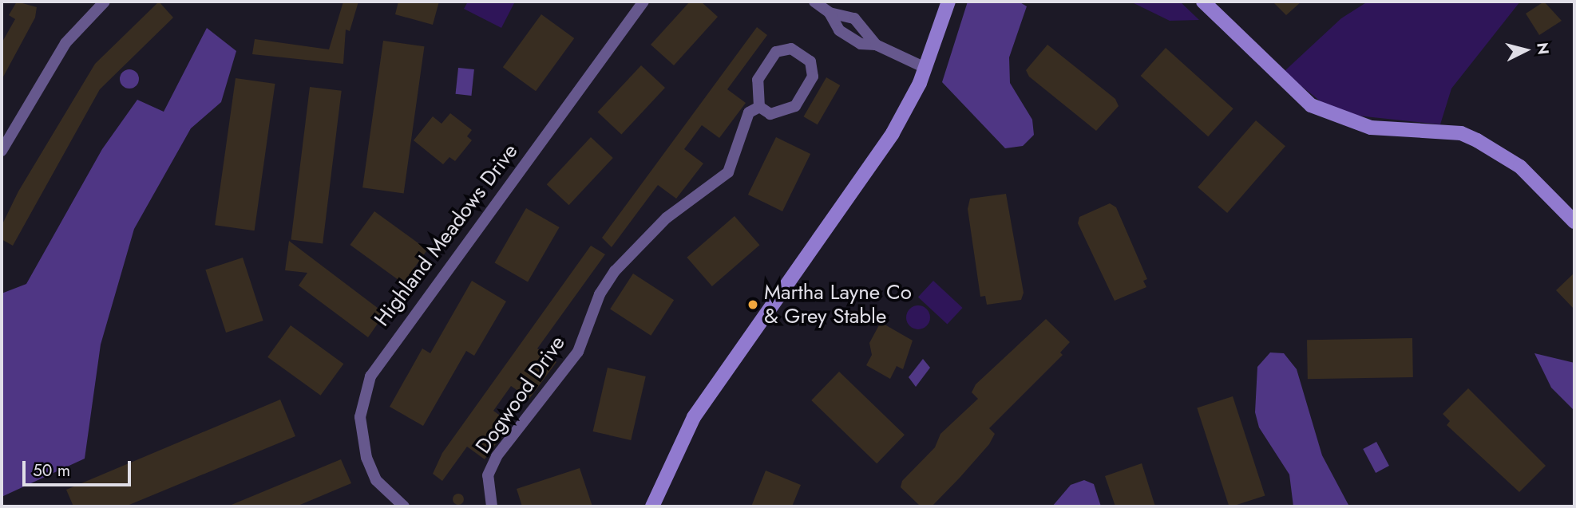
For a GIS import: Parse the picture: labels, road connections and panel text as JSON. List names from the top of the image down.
{
  "streets": {
    "street": ["Highland Meadows Drive", "Dogwood Drive"]
  },
  "places": ["Martha Layne Co & Grey Stable"],
  "scale_bar": "50 m",
  "north": "right"
}
